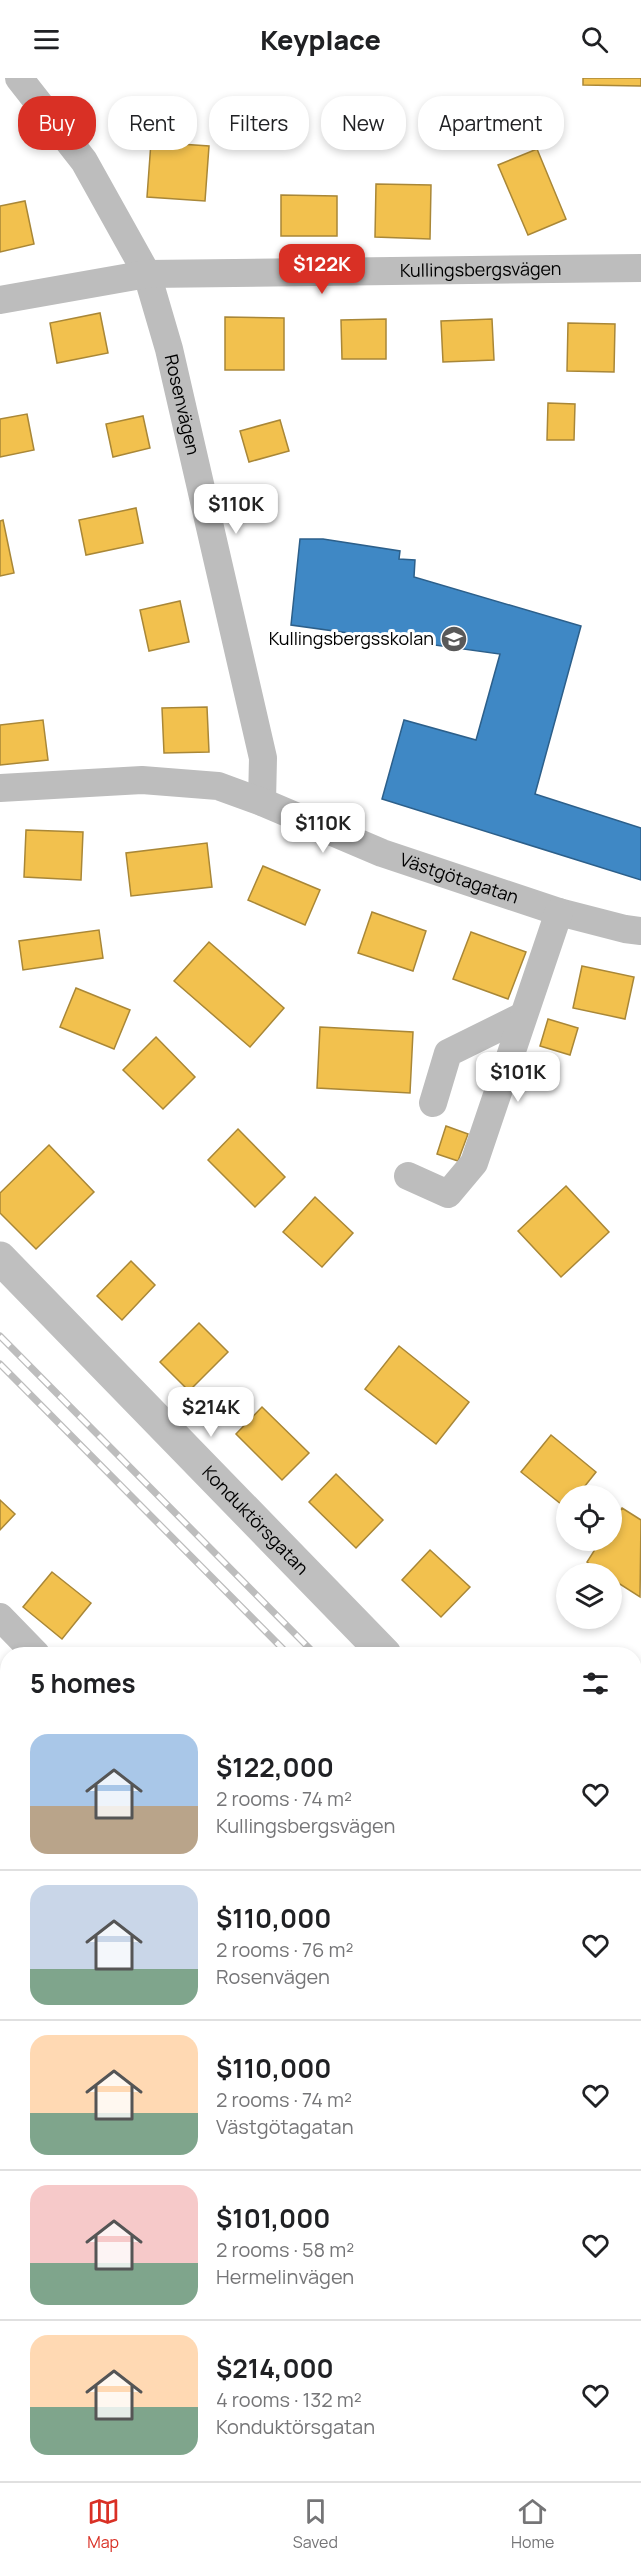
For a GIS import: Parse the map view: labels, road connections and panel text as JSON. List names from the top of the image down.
{
  "streets": {
    "street": [
      "Kullingsbergsvägen",
      "Rosenvägen",
      "Västgötagatan",
      "Konduktörsgatan"
    ]
  },
  "crossings": [
    ["Kullingsbergsvägen", "Rosenvägen"],
    ["Rosenvägen", "Västgötagatan"]
  ],
  "places": {
    "school or university": ["Kullingsbergsskolan"]
  },
  "page": {
    "header": "Keyplace",
    "chip": [
      "Buy",
      "Rent",
      "Filters",
      "New",
      "Apartment"
    ],
    "price": [
      "$122K",
      "$110K",
      "$110K",
      "$101K",
      "$214K"
    ],
    "heading": "5 homes",
    "list": [
      {
        "name": "$122,000",
        "note": "2 rooms · 74 m² · Kullingsbergsvägen"
      },
      {
        "name": "$110,000",
        "note": "2 rooms · 76 m² · Rosenvägen"
      },
      {
        "name": "$110,000",
        "note": "2 rooms · 74 m² · Västgötagatan"
      },
      {
        "name": "$101,000",
        "note": "2 rooms · 58 m² · Hermelinvägen"
      },
      {
        "name": "$214,000",
        "note": "4 rooms · 132 m² · Konduktörsgatan"
      }
    ],
    "tabs": ["Map", "Saved", "Home"]
  }
}
